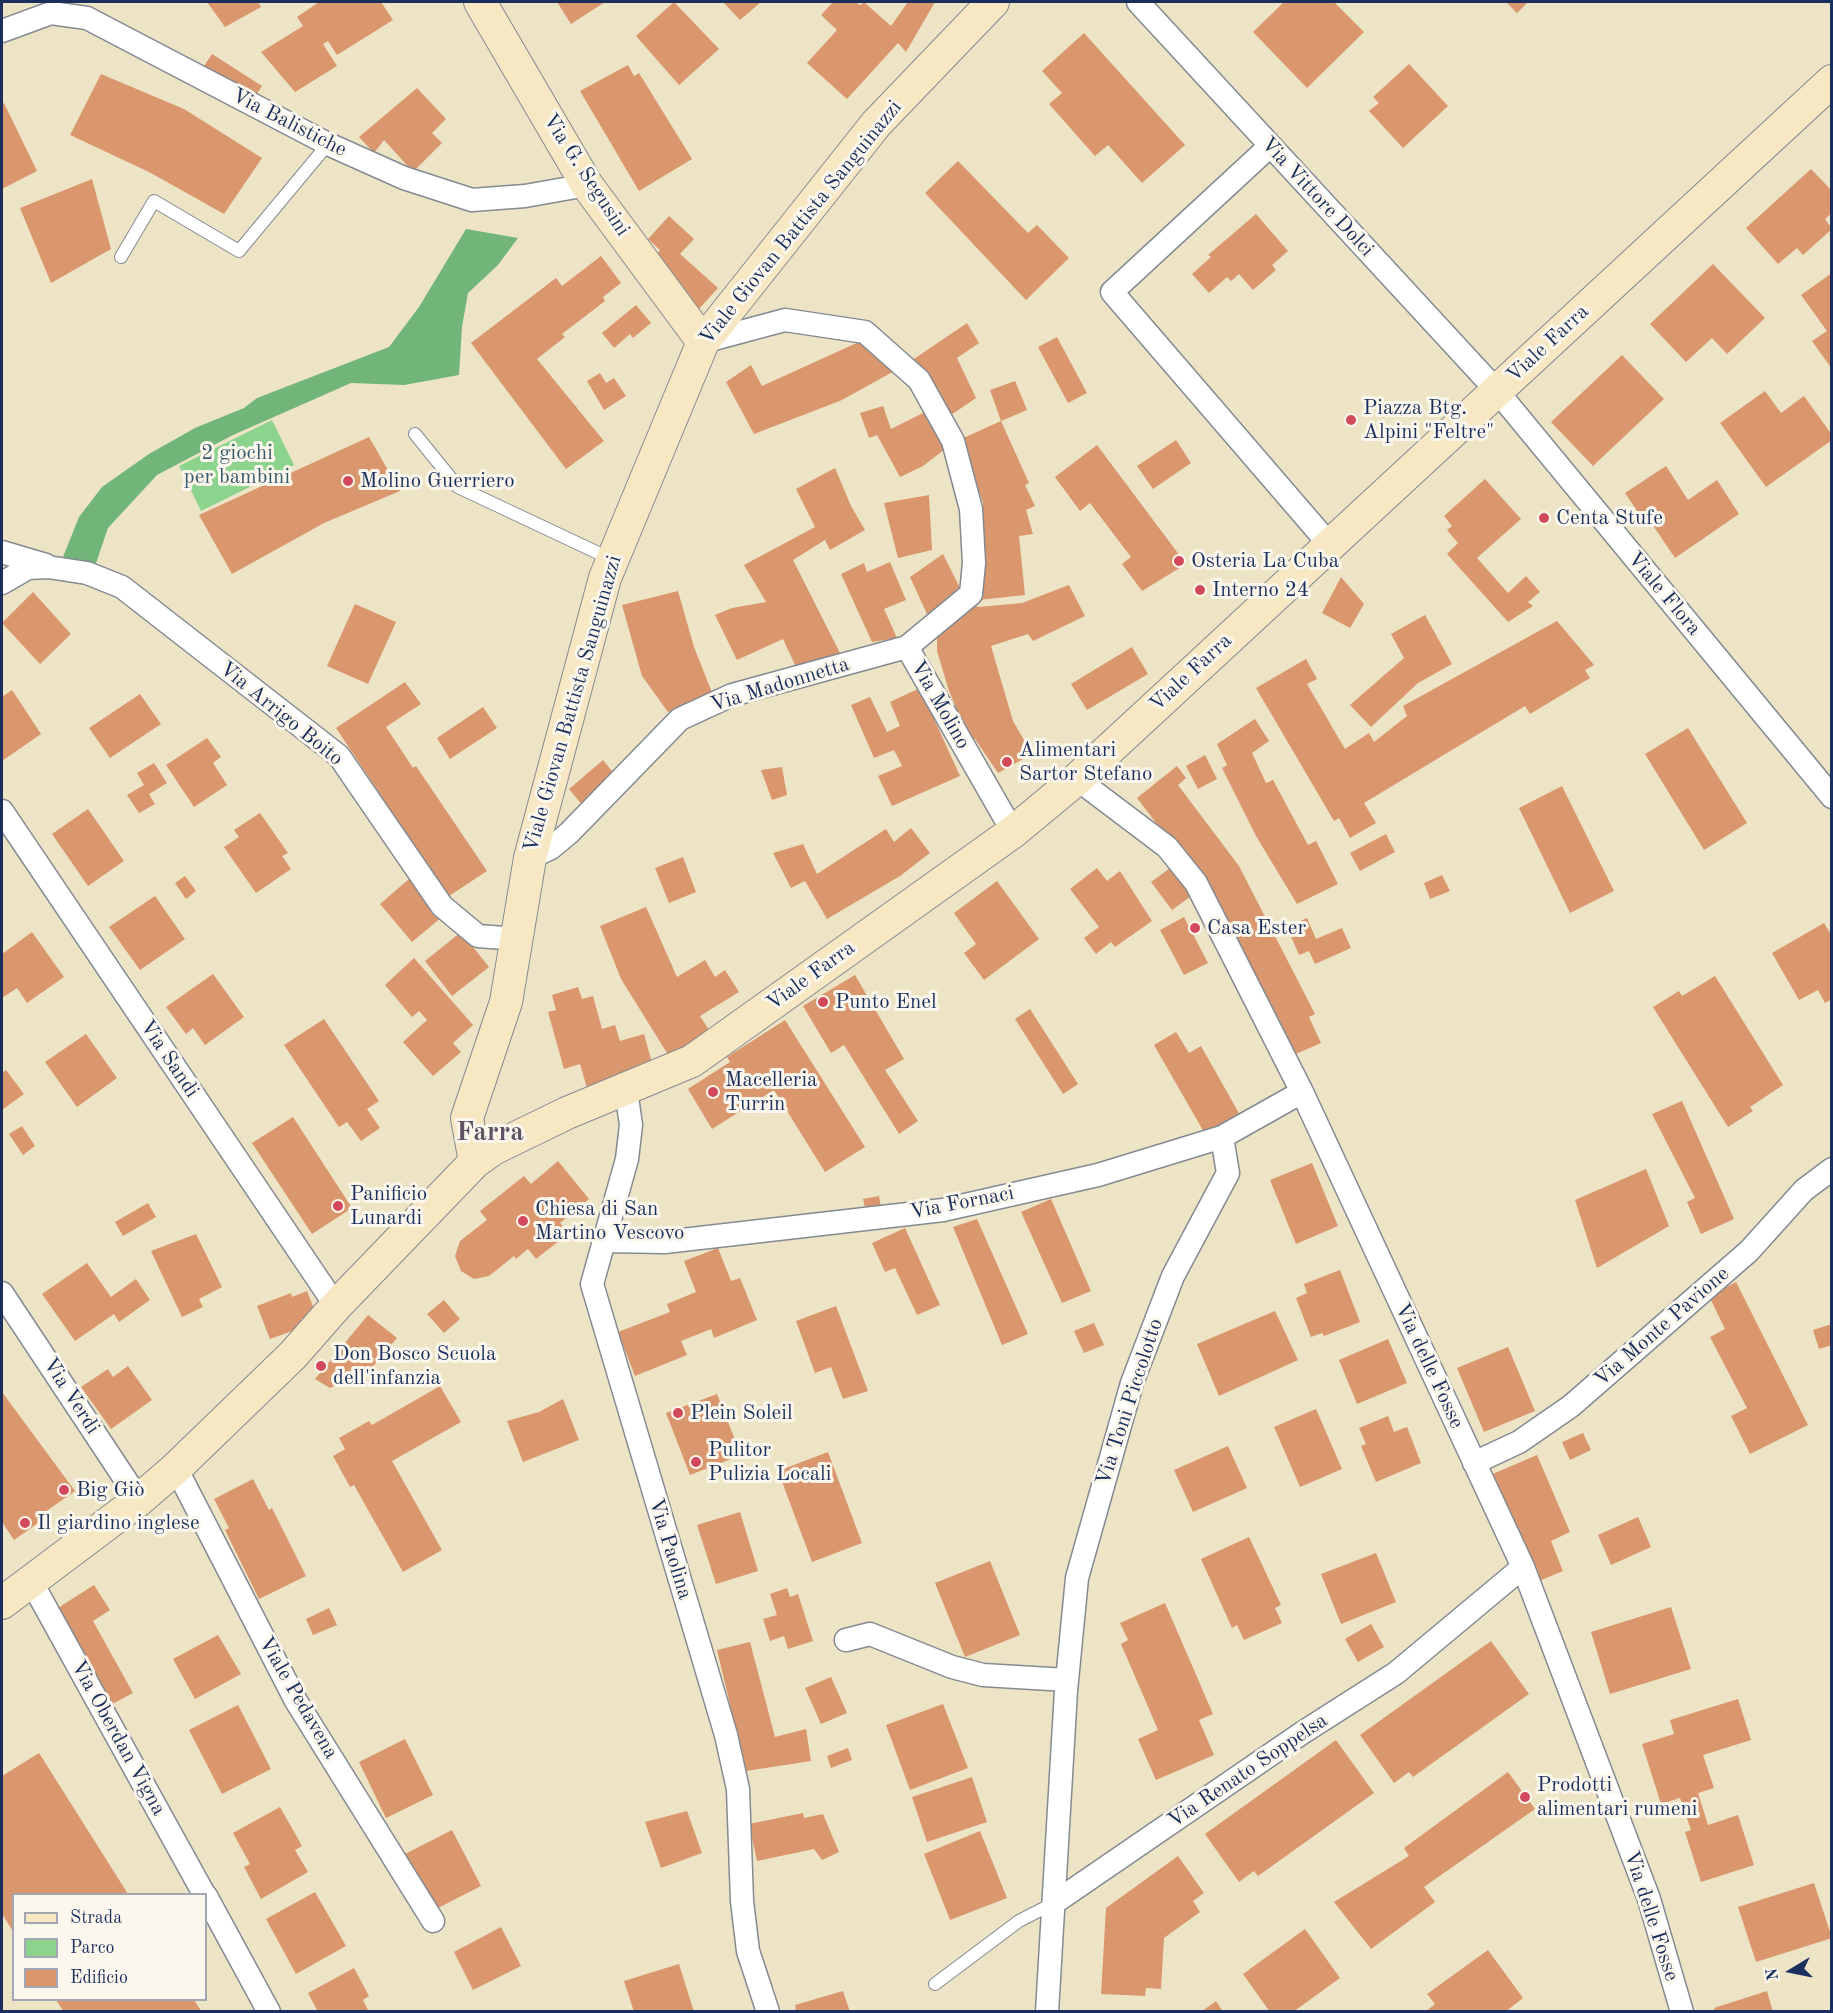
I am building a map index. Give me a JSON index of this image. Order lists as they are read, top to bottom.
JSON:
{
  "streets": {
    "main road": ["Via G. Segusini", "Viale Giovan Battista Sanguinazzi", "Viale Farra"],
    "street": [
      "Via Balistiche",
      "Via Vittore Dolci",
      "Viale Flora",
      "Via Madonnetta",
      "Via Molino",
      "Via Arrigo Boito",
      "Via Sandi",
      "Via Fornaci",
      "Via Monte Pavione",
      "Via delle Fosse",
      "Via Verdi",
      "Via Toni Piccolotto",
      "Via Paolina",
      "Viale Pedavena",
      "Via Oberdan Vigna",
      "Via Renato Soppelsa"
    ]
  },
  "crossings": [
    ["Via Balistiche", "Via G. Segusini"],
    ["Via G. Segusini", "Viale Giovan Battista Sanguinazzi"],
    ["Via G. Segusini", "Via Molino"],
    ["Via Vittore Dolci", "Viale Farra"],
    ["Via Vittore Dolci", "Viale Flora"],
    ["Viale Giovan Battista Sanguinazzi", "Viale Farra"],
    ["Viale Giovan Battista Sanguinazzi", "Via Madonnetta"],
    ["Viale Giovan Battista Sanguinazzi", "Via Molino"],
    ["Viale Giovan Battista Sanguinazzi", "Via Arrigo Boito"],
    ["Viale Farra", "Viale Flora"],
    ["Viale Farra", "Via Molino"],
    ["Viale Farra", "Via delle Fosse"],
    ["Viale Farra", "Via Paolina"],
    ["Via Madonnetta", "Via Molino"],
    ["Via Fornaci", "Via delle Fosse"],
    ["Via Fornaci", "Via Toni Piccolotto"],
    ["Via Fornaci", "Via Paolina"],
    ["Via Monte Pavione", "Via delle Fosse"],
    ["Via delle Fosse", "Via Renato Soppelsa"],
    ["Via Toni Piccolotto", "Via Renato Soppelsa"]
  ],
  "districts": ["Farra"],
  "parks": ["2 giochi per bambini"],
  "places": [
    "Piazza Btg. Alpini \"Feltre\"",
    "Molino Guerriero",
    "Centa Stufe",
    "Osteria La Cuba",
    "Interno 24",
    "Alimentari Sartor Stefano",
    "Casa Ester",
    "Punto Enel",
    "Macelleria Turrin",
    "Panificio Lunardi",
    "Chiesa di San Martino Vescovo",
    "Don Bosco Scuola dell'infanzia",
    "Plein Soleil",
    "Pulitor Pulizia Locali",
    "Big Giò",
    "Il giardino inglese",
    "Prodotti alimentari rumeni"
  ],
  "legend": ["Strada", "Parco", "Edificio"],
  "north": "left"
}
